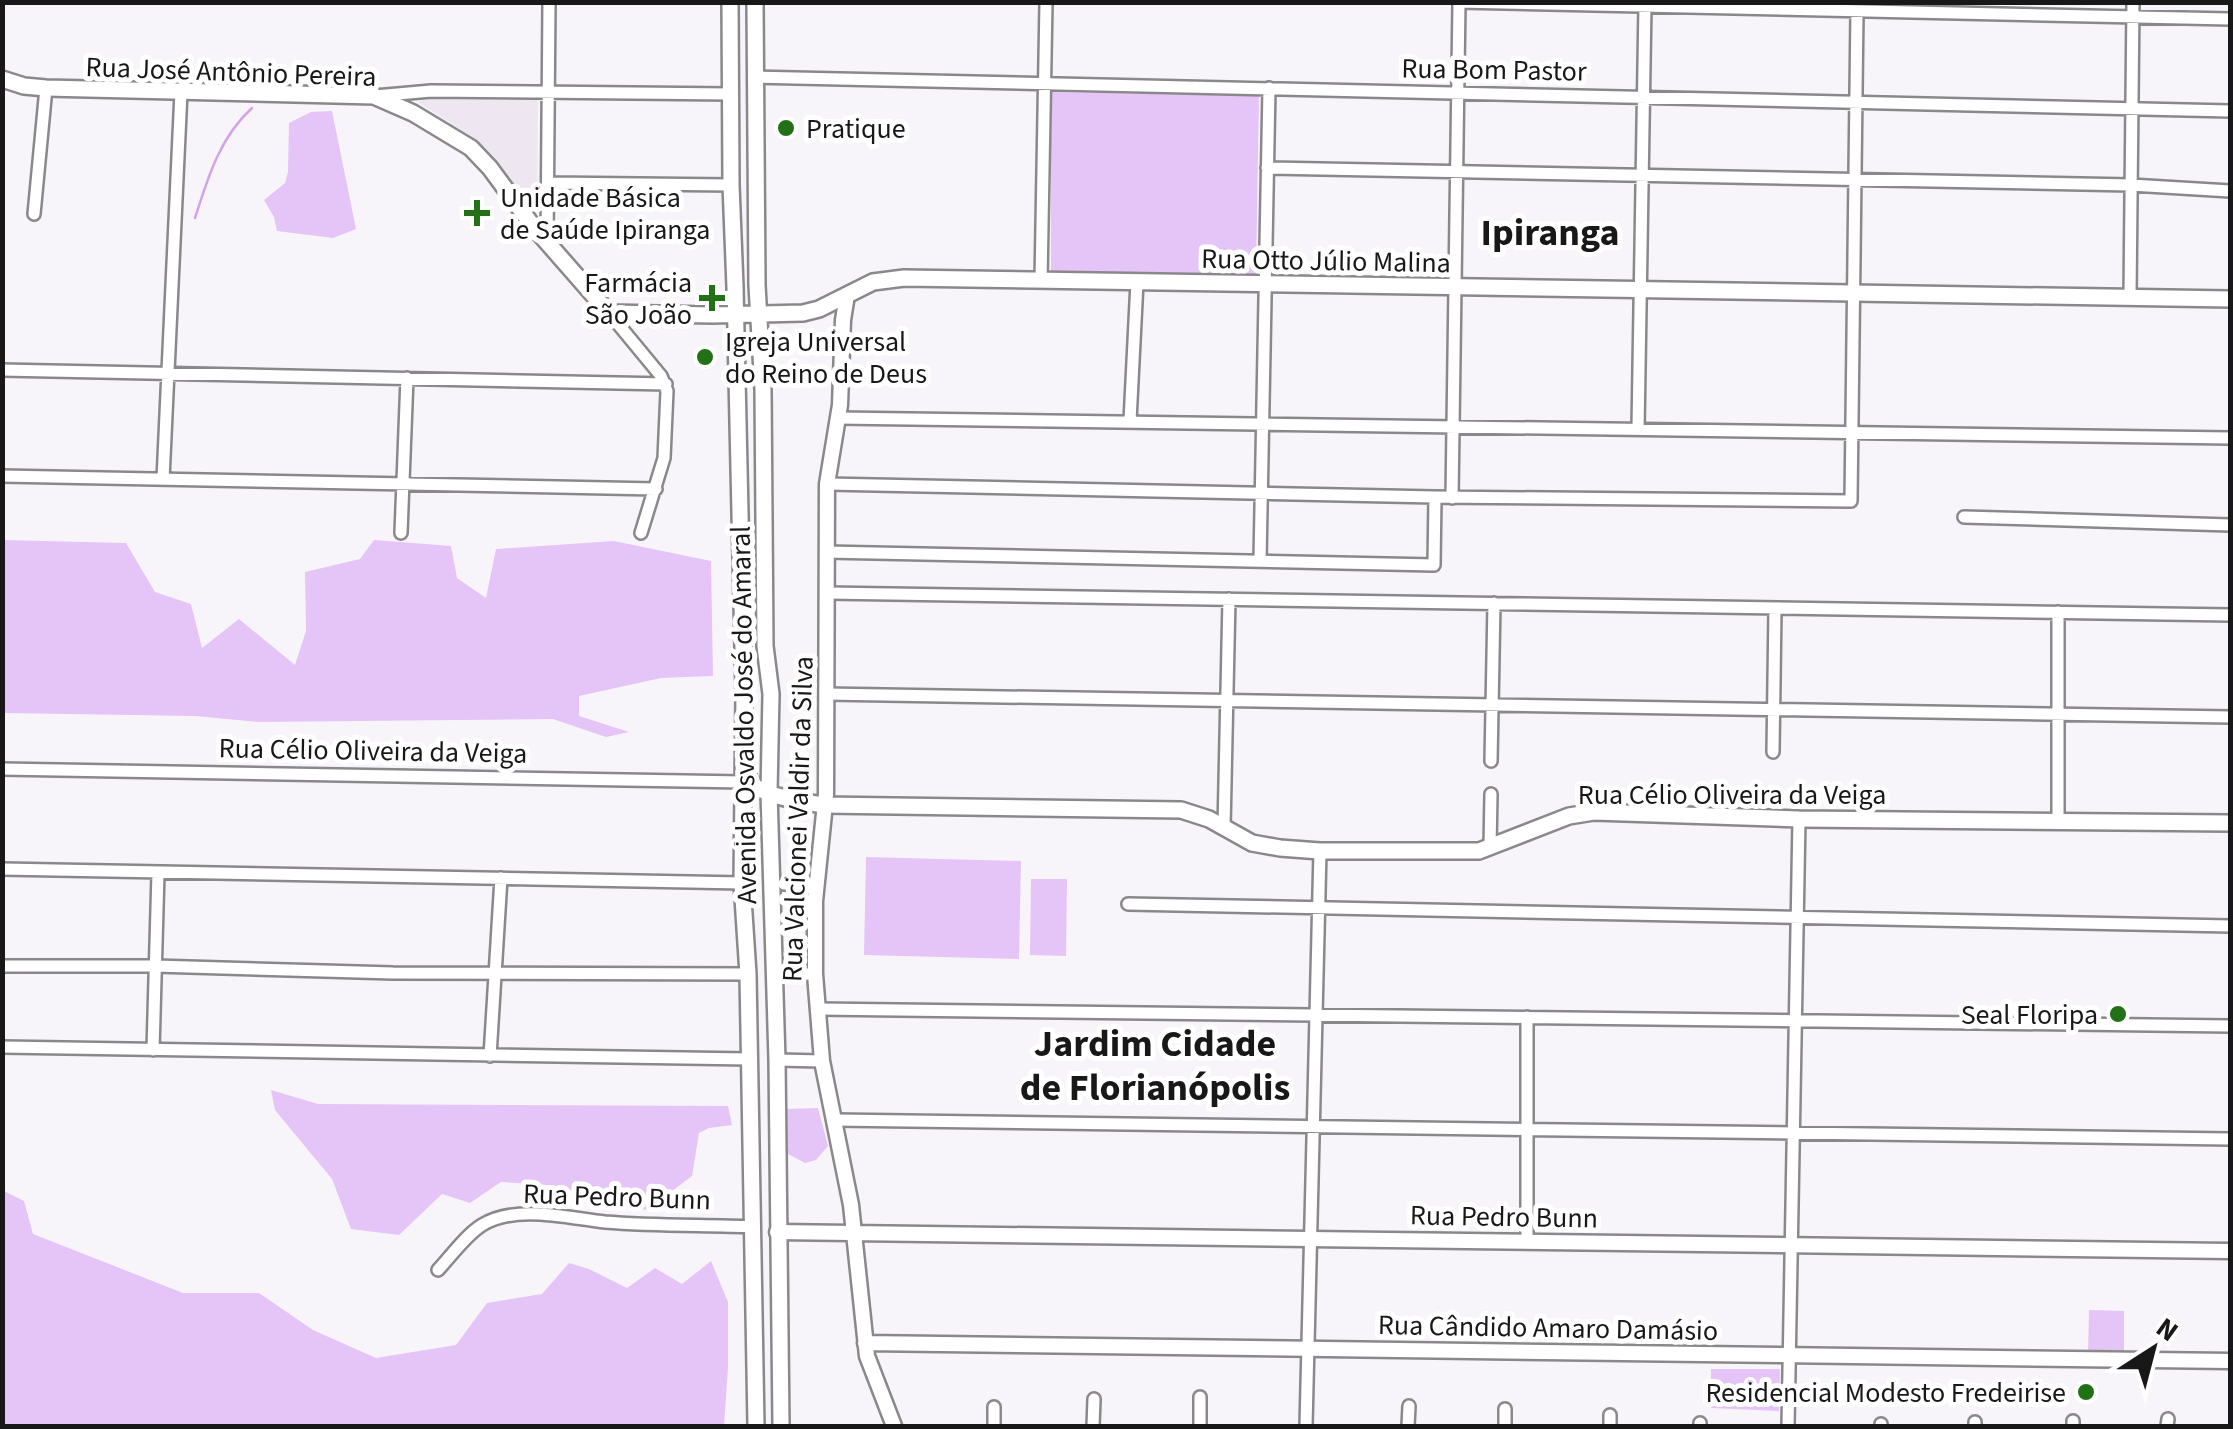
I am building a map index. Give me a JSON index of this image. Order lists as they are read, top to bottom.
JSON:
{
  "streets": {
    "main road": [
      "Rua José Antônio Pereira",
      "Rua Otto Júlio Malina",
      "Avenida Osvaldo José do Amaral",
      "Rua Célio Oliveira da Veiga"
    ],
    "street": [
      "Rua Bom Pastor",
      "Rua Valcionei Valdir da Silva",
      "Rua Pedro Bunn",
      "Rua Cândido Amaro Damásio"
    ]
  },
  "crossings": [
    ["Rua Bom Pastor", "Avenida Osvaldo José do Amaral"],
    ["Rua José Antônio Pereira", "Rua Otto Júlio Malina"],
    ["Rua Otto Júlio Malina", "Avenida Osvaldo José do Amaral"],
    ["Rua Otto Júlio Malina", "Rua Valcionei Valdir da Silva"],
    ["Avenida Osvaldo José do Amaral", "Rua Célio Oliveira da Veiga"],
    ["Avenida Osvaldo José do Amaral", "Rua Pedro Bunn"],
    ["Rua Célio Oliveira da Veiga", "Rua Valcionei Valdir da Silva"],
    ["Rua Valcionei Valdir da Silva", "Rua Pedro Bunn"],
    ["Rua Valcionei Valdir da Silva", "Rua Cândido Amaro Damásio"]
  ],
  "districts": ["Ipiranga", "Jardim Cidade de Florianópolis"],
  "places": {
    "other": [
      "Pratique",
      "Igreja Universal do Reino de Deus",
      "Seal Floripa",
      "Residencial Modesto Fredeirise"
    ],
    "health": ["Unidade Básica de Saúde Ipiranga", "Farmácia São João"]
  },
  "north": "top right"
}
